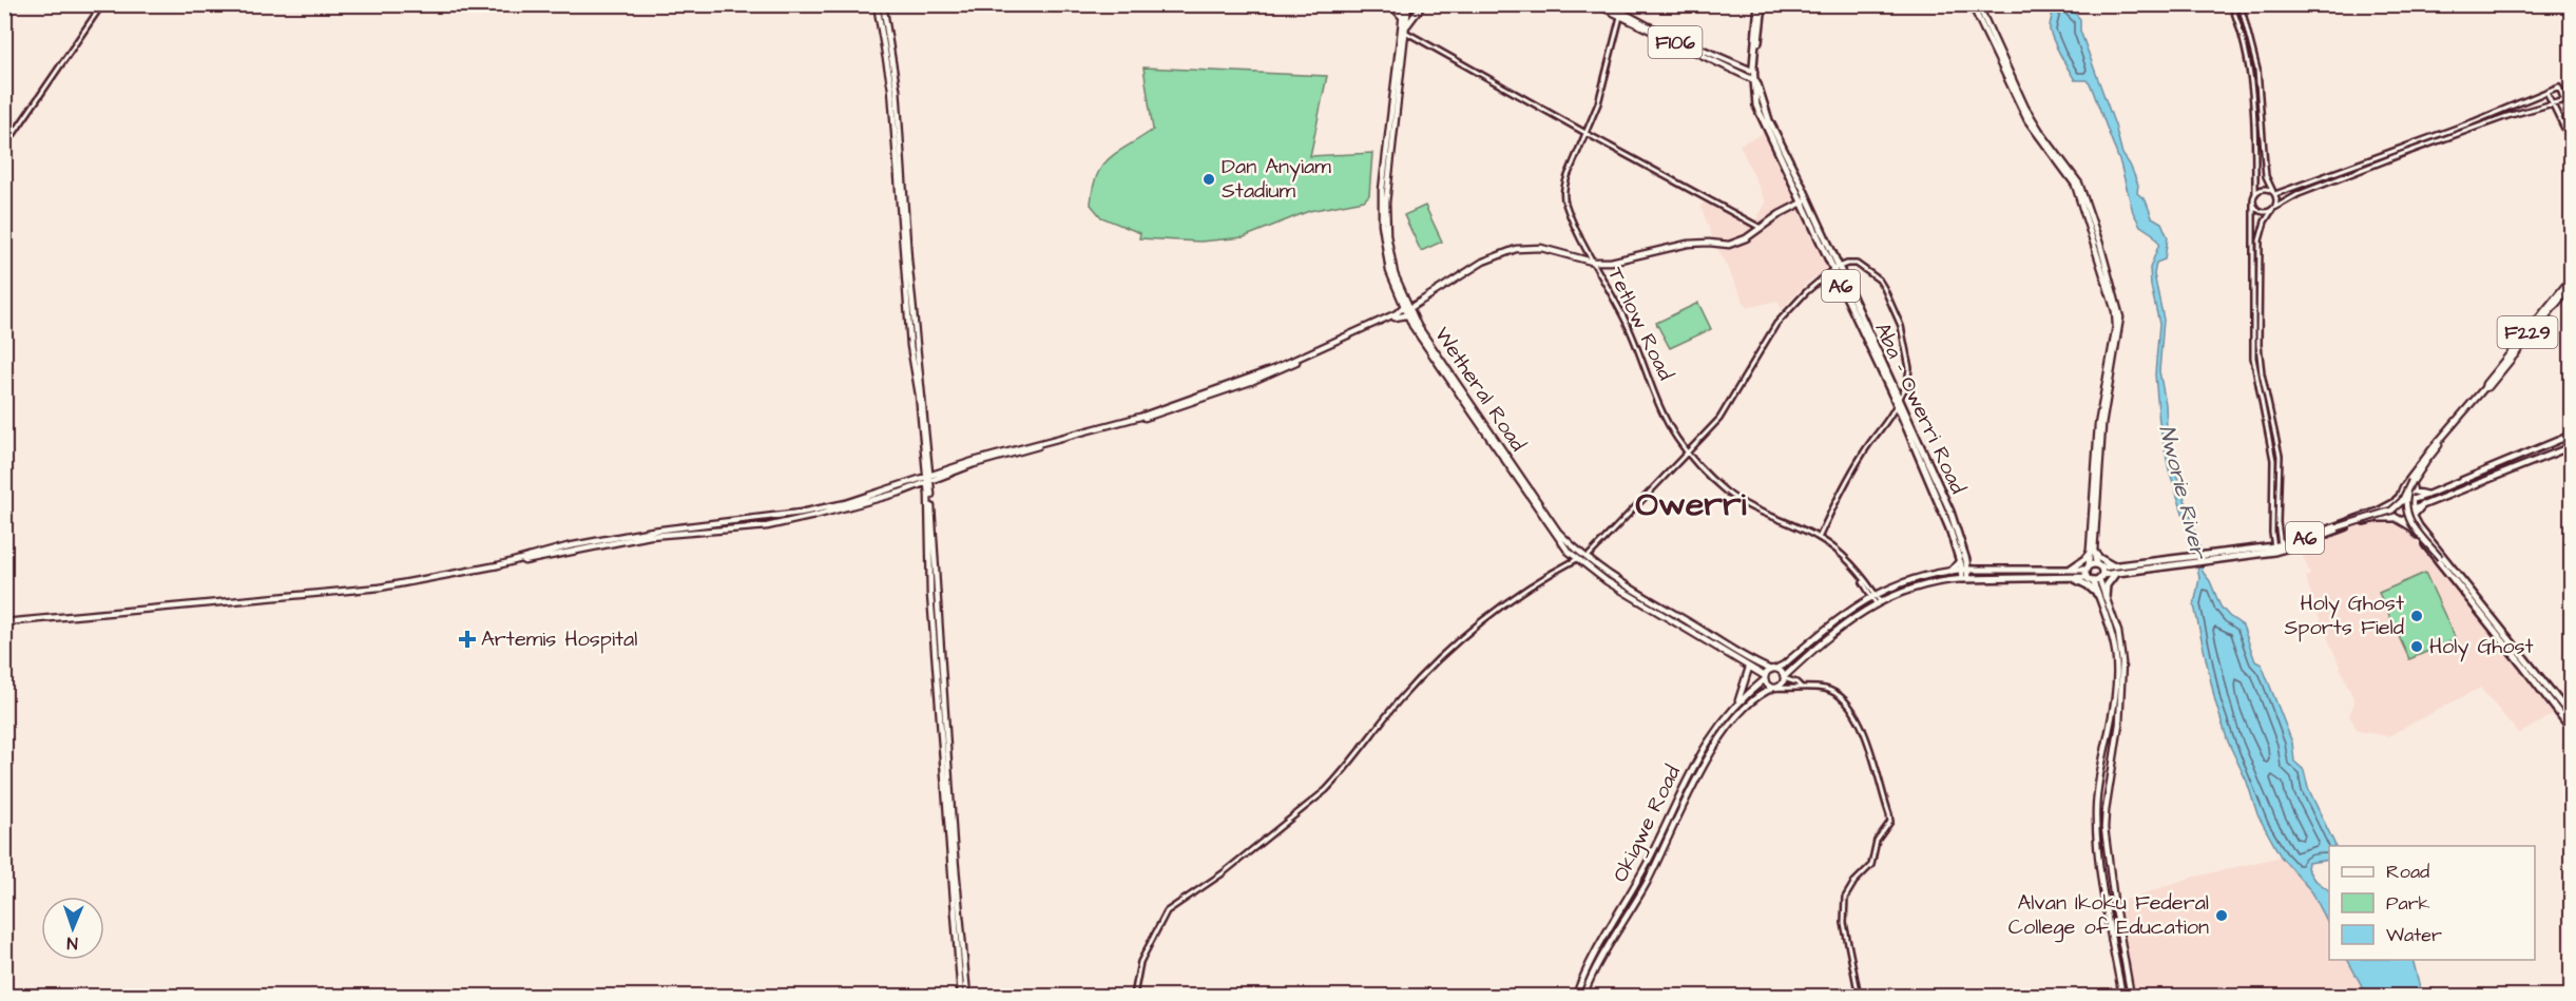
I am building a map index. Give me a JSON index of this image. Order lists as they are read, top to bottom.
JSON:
{
  "streets": {
    "highway": ["A6", "Aba - Owerri Road"],
    "main road": [
      "F106",
      "F229",
      "Wetheral Road",
      "Okigwe Road"
    ],
    "street": ["Tetlow Road"]
  },
  "crossings": [
    ["F106", "Tetlow Road"],
    ["F106", "Aba - Owerri Road"],
    ["A6", "Aba - Owerri Road"],
    ["Wetheral Road", "Okigwe Road"]
  ],
  "districts": ["Owerri"],
  "water": ["Nworie River"],
  "places": {
    "other": [
      "Dan Anyiam Stadium",
      "Holy Ghost Sports Field",
      "Holy Ghost",
      "Alvan Ikoku Federal College of Education"
    ],
    "health": ["Artemis Hospital"]
  },
  "legend": ["Road", "Park", "Water"],
  "north": "bottom"
}
